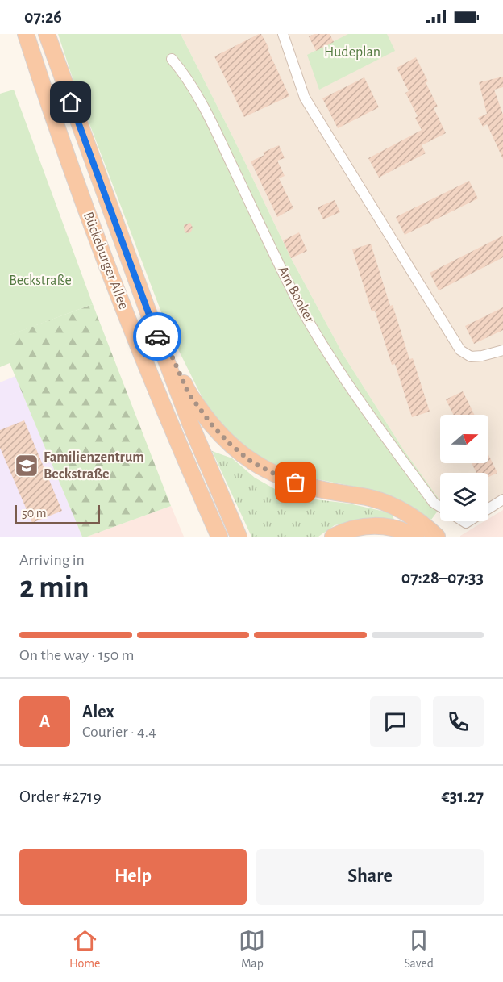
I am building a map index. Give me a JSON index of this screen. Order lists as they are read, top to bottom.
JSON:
{
  "streets": {
    "highway": ["Bückeburger Allee"],
    "street": ["Am Booker"]
  },
  "parks": ["Hudeplan", "Beckstraße"],
  "places": {
    "school or university": ["Familienzentrum Beckstraße"]
  },
  "scale_bar": "50 m",
  "north": "right",
  "page": {
    "status": "07:26",
    "scale": "50 m",
    "heading": ["2 min", "Arriving in", "07:28–07:33"],
    "panel": [
      "Alex",
      "Courier · 4.4",
      "Order #2719",
      "€31.27"
    ],
    "bar": "On the way · 150 m",
    "round": "A",
    "buttons": ["Help", "Share"],
    "tabs": ["Home", "Map", "Saved"]
  }
}
